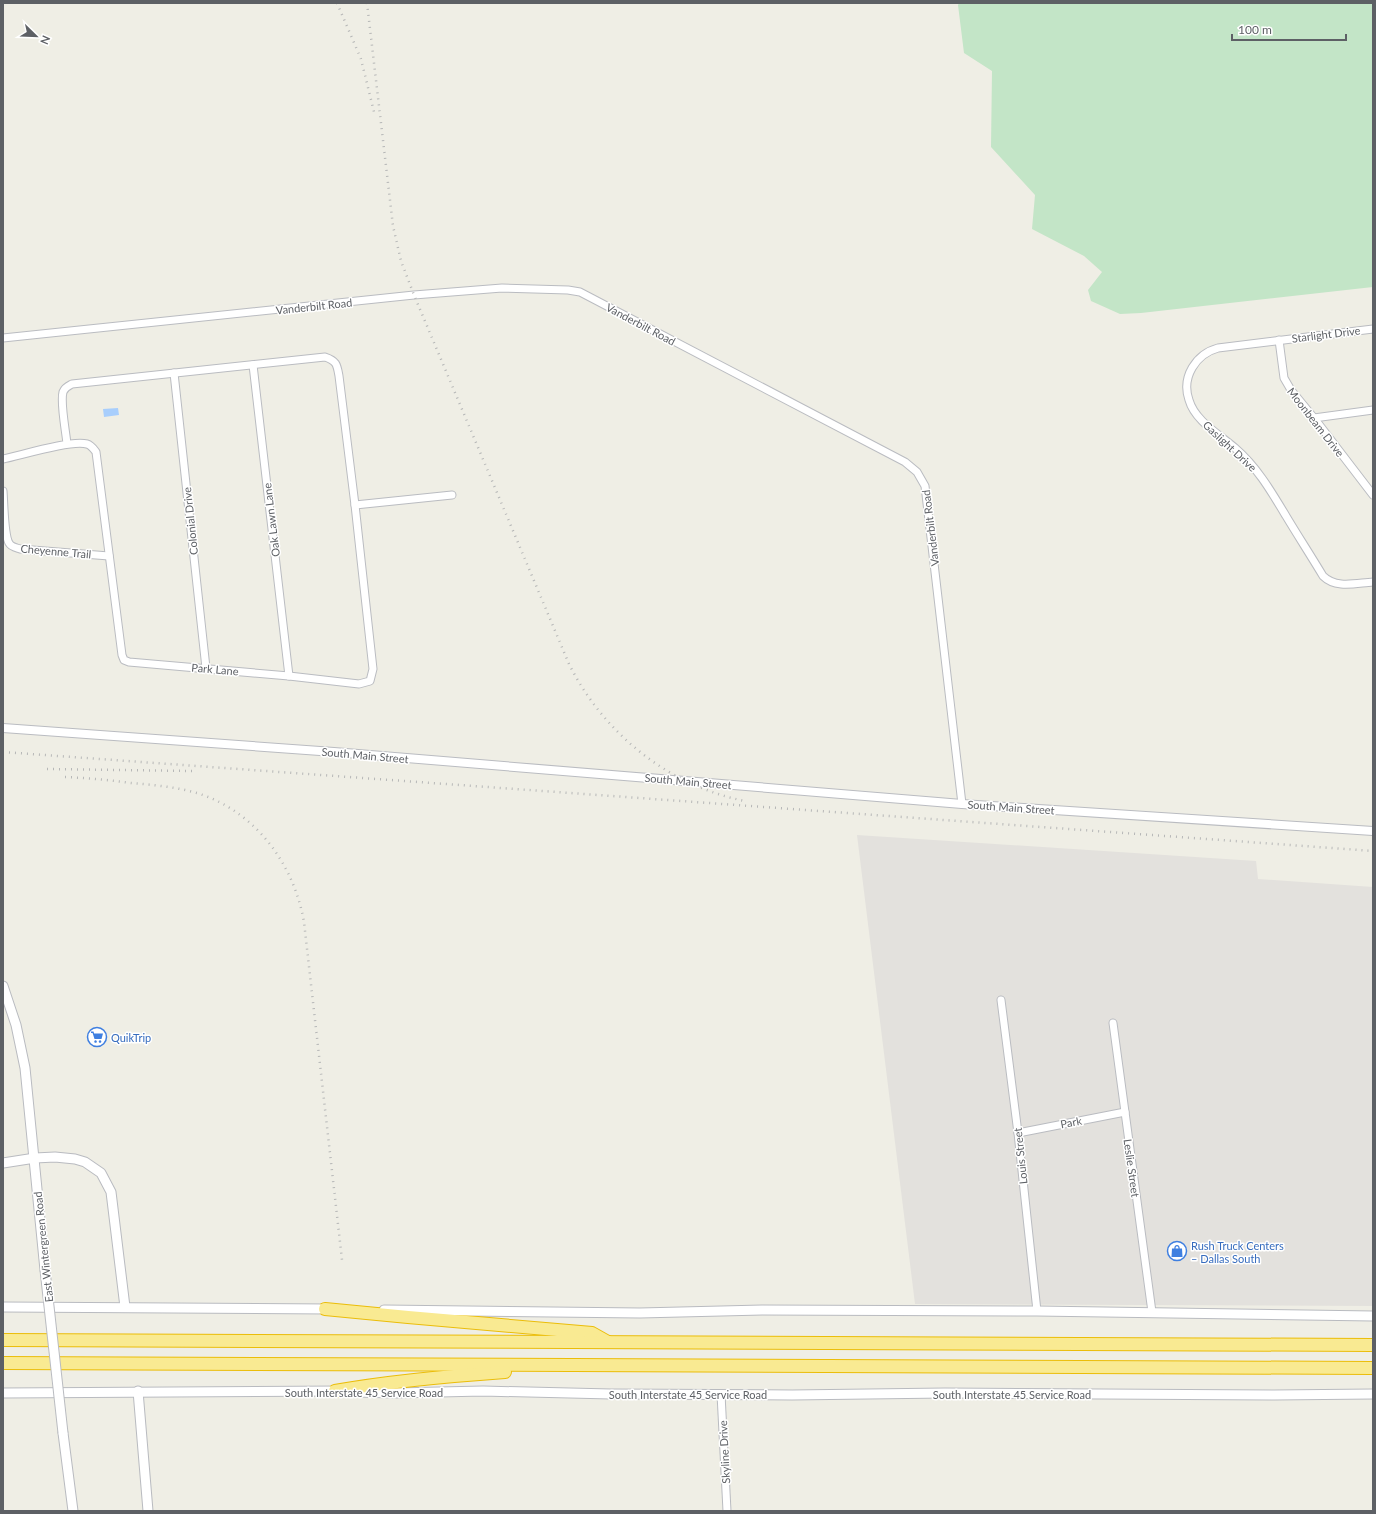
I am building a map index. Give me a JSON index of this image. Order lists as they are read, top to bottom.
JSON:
{
  "streets": {
    "main road": ["East Wintergreen Road", "South Interstate 45 Service Road"],
    "street": [
      "Vanderbilt Road",
      "Starlight Drive",
      "Moonbeam Drive",
      "Gaslight Drive",
      "Oak Lawn Lane",
      "Colonial Drive",
      "Cheyenne Trail",
      "Park Lane",
      "South Main Street",
      "Park",
      "Louis Street",
      "Leslie Street",
      "Skyline Drive"
    ]
  },
  "crossings": [
    ["Vanderbilt Road", "South Main Street"],
    ["Starlight Drive", "Moonbeam Drive"],
    ["Starlight Drive", "Gaslight Drive"],
    ["Moonbeam Drive", "Gaslight Drive"],
    ["Oak Lawn Lane", "Park Lane"],
    ["Colonial Drive", "Park Lane"],
    ["Cheyenne Trail", "Park Lane"],
    ["Park", "Louis Street"],
    ["Park", "Leslie Street"],
    ["South Interstate 45 Service Road", "Skyline Drive"]
  ],
  "places": {
    "supermarket": ["QuikTrip"],
    "shop": ["Rush Truck Centers – Dallas South"]
  },
  "scale_bar": "100 m",
  "north": "bottom right"
}
